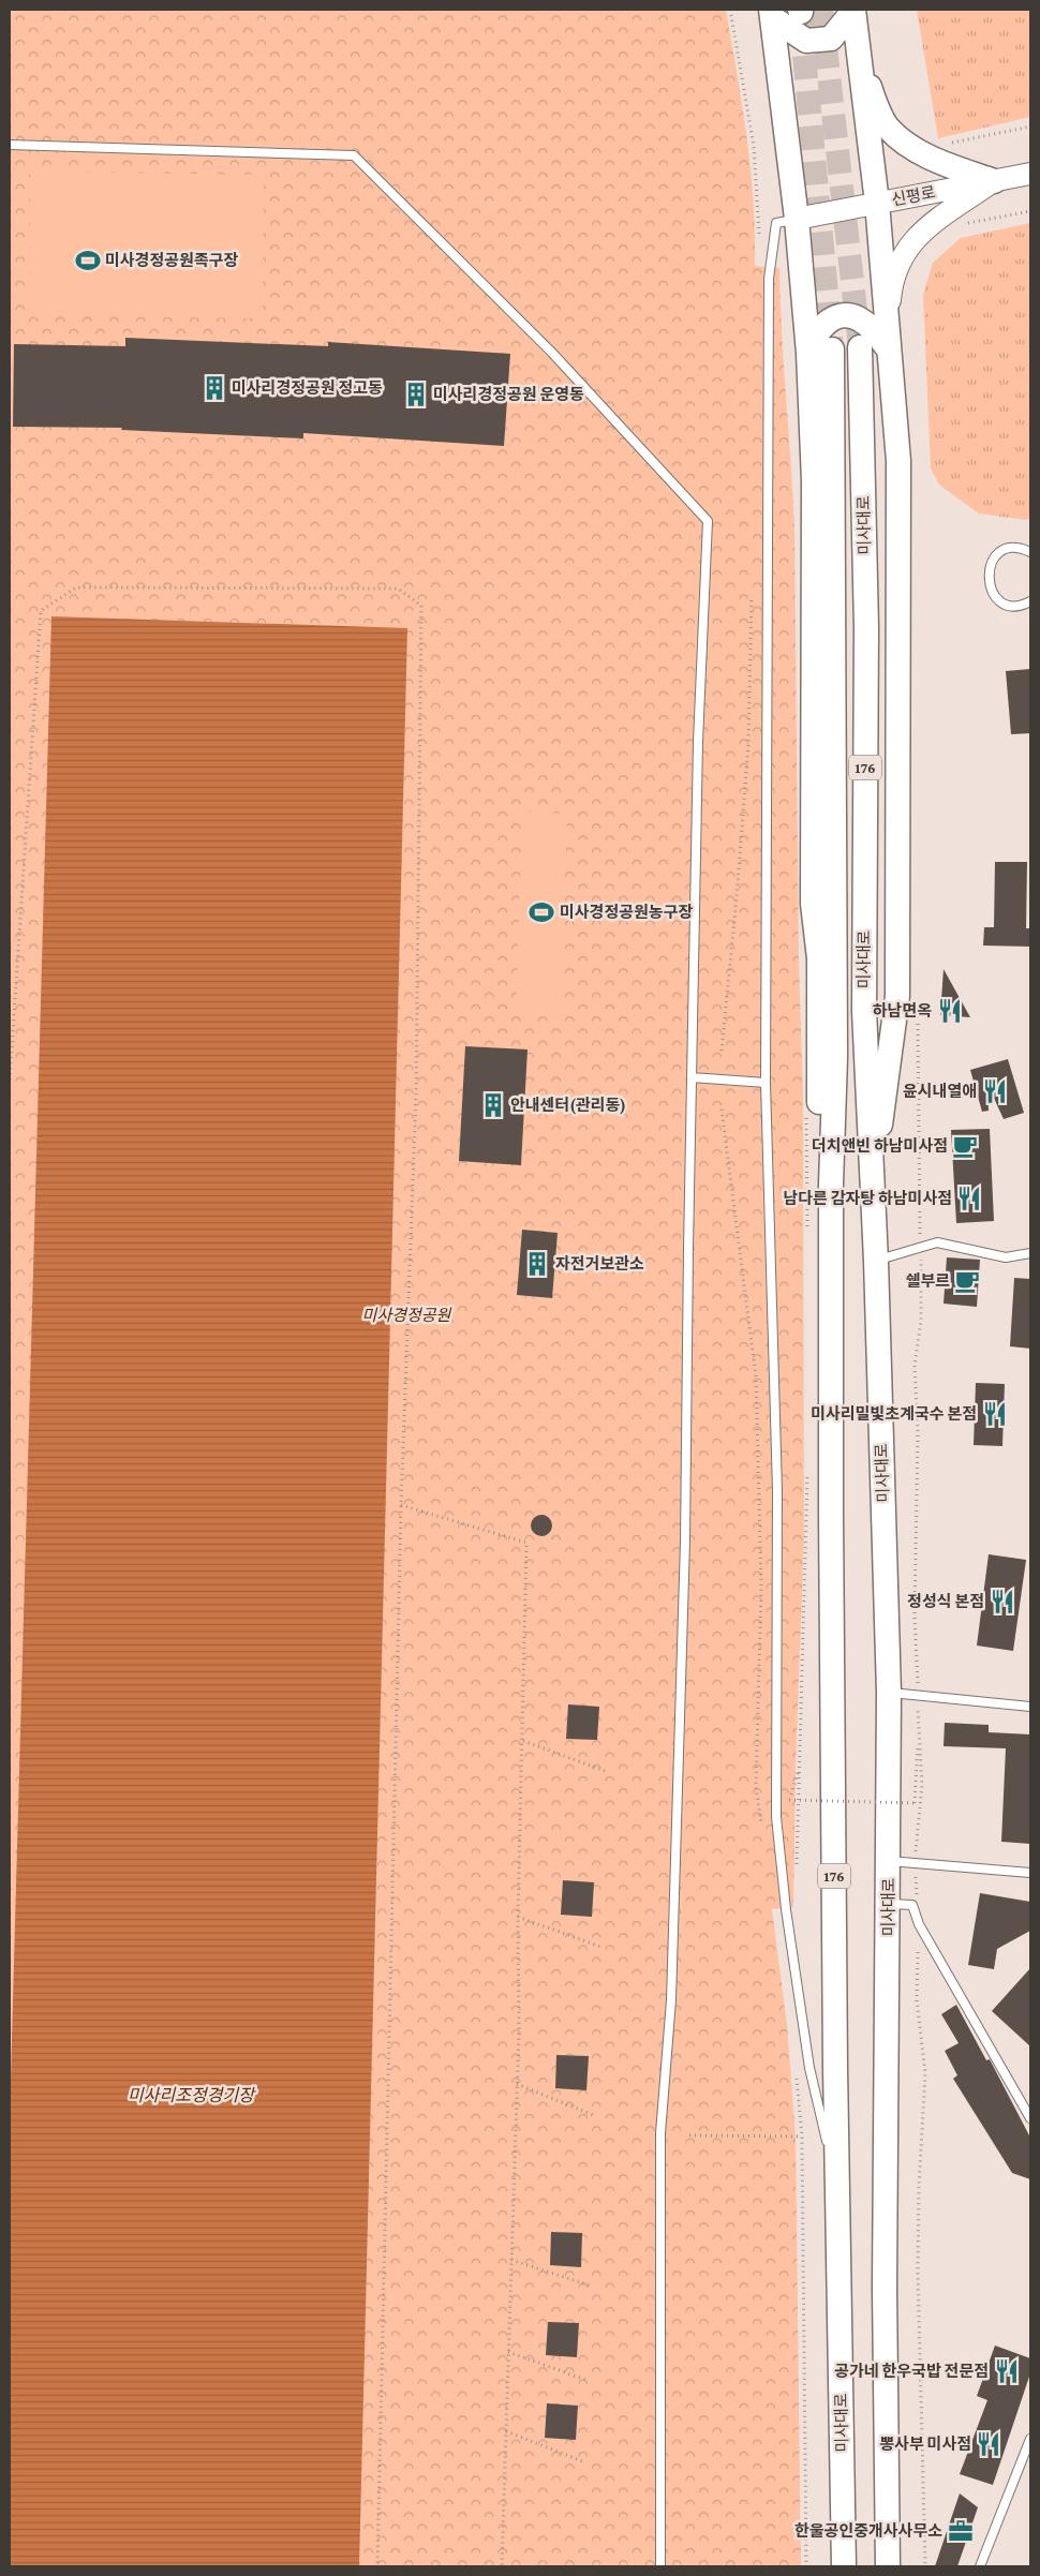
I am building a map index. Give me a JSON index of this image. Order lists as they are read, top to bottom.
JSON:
{
  "streets": {
    "main road": ["신평로", "미사대로", "176"]
  },
  "water": ["미사리조정경기장"],
  "parks": ["미사경정공원"],
  "places": {
    "sports": ["미사경정공원족구장", "미사경정공원농구장"],
    "building": [
      "미사리경정공원 정고동",
      "미사리경정공원 운영동",
      "안내센터(관리동)",
      "자전거보관소"
    ],
    "restaurant": [
      "하남면옥",
      "윤시내열애",
      "남다른 감자탕 하남미사점",
      "미사리밀빛초계국수 본점",
      "정성식 본점",
      "공가네 한우국밥 전문점",
      "뽕사부 미사점"
    ],
    "cafe": ["더치앤빈 하남미사점", "쉘부르"],
    "office": ["한울공인중개사사무소"]
  }
}
